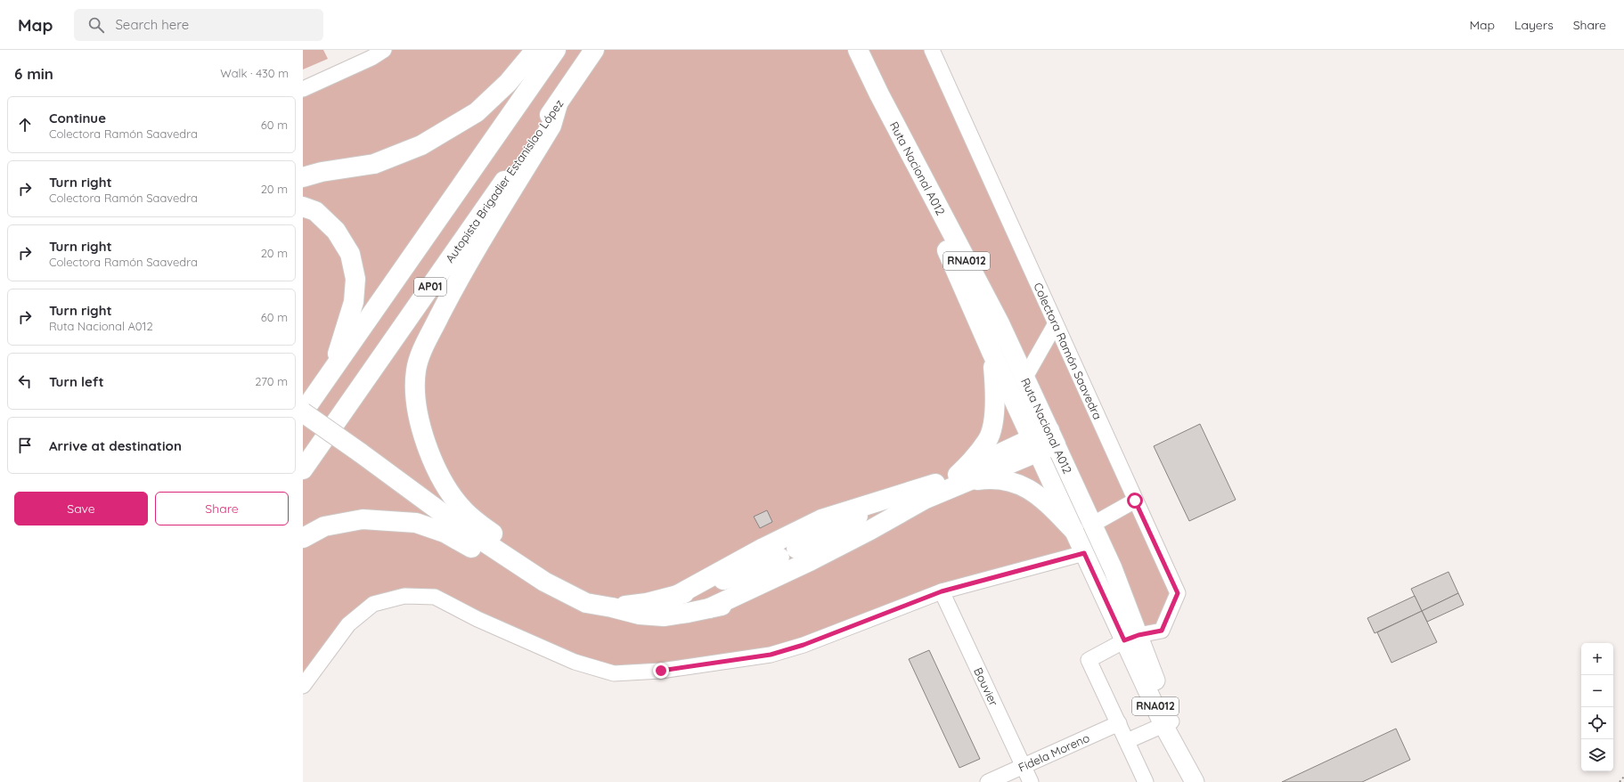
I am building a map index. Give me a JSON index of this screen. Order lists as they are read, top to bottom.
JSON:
{
  "streets": {
    "highway": [
      "Ruta Nacional A012",
      "Autopista Brigadier Estanislao López",
      "RNA012",
      "AP01"
    ],
    "street": ["Colectora Ramón Saavedra", "Bouvier", "Fidela Moreno"]
  },
  "crossings": [
    ["Ruta Nacional A012", "RNA012"],
    ["Ruta Nacional A012", "Colectora Ramón Saavedra"],
    ["Bouvier", "Fidela Moreno"]
  ],
  "page": {
    "header": "Map",
    "search": "Search here",
    "nav": ["Map", "Layers", "Share"],
    "heading": ["6 min", "Walk · 430 m"],
    "list": [
      ["Continue", "Colectora Ramón Saavedra", "60 m"],
      ["Turn right", "Colectora Ramón Saavedra", "20 m"],
      ["Turn right", "Colectora Ramón Saavedra", "20 m"],
      ["Turn right", "Ruta Nacional A012", "60 m"],
      ["Turn left", "270 m"],
      "Arrive at destination"
    ],
    "buttons": ["Save", "Share"],
    "map_buttons": ["+", "−"]
  }
}
